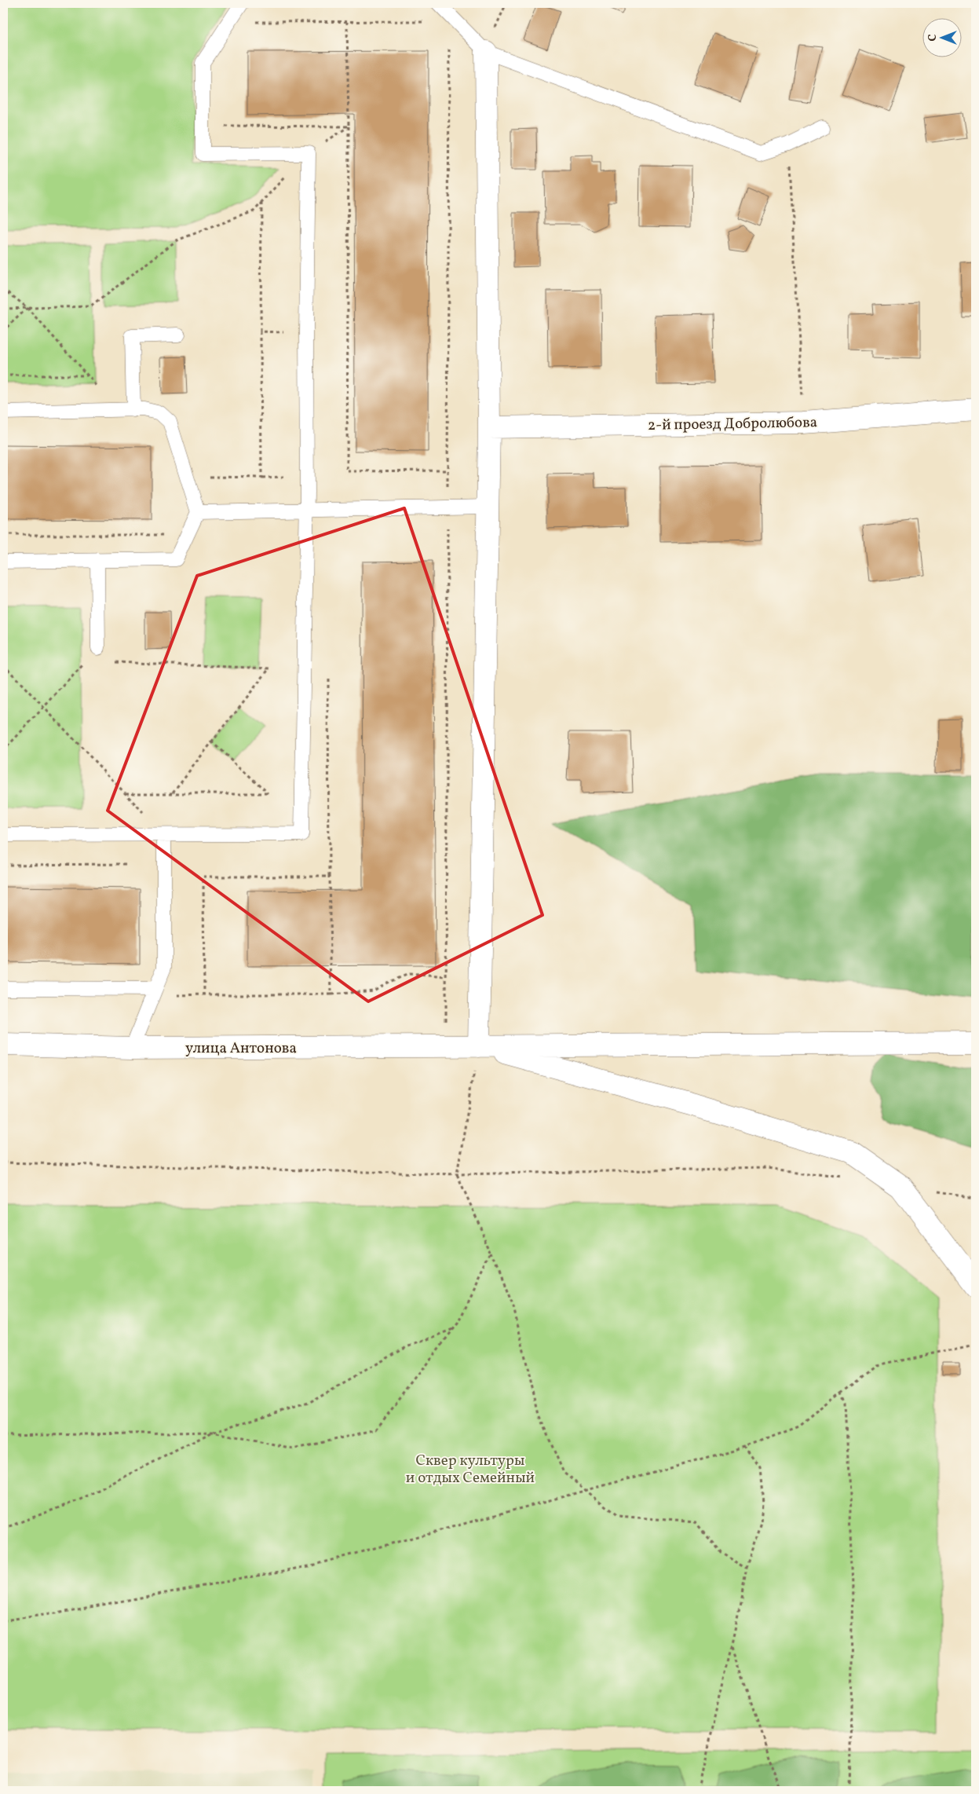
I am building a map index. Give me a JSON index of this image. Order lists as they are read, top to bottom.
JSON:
{
  "streets": {
    "street": ["2-й проезд Добролюбова", "улица Антонова"]
  },
  "parks": ["Сквер культуры и отдых Семейный"],
  "north": "left"
}
